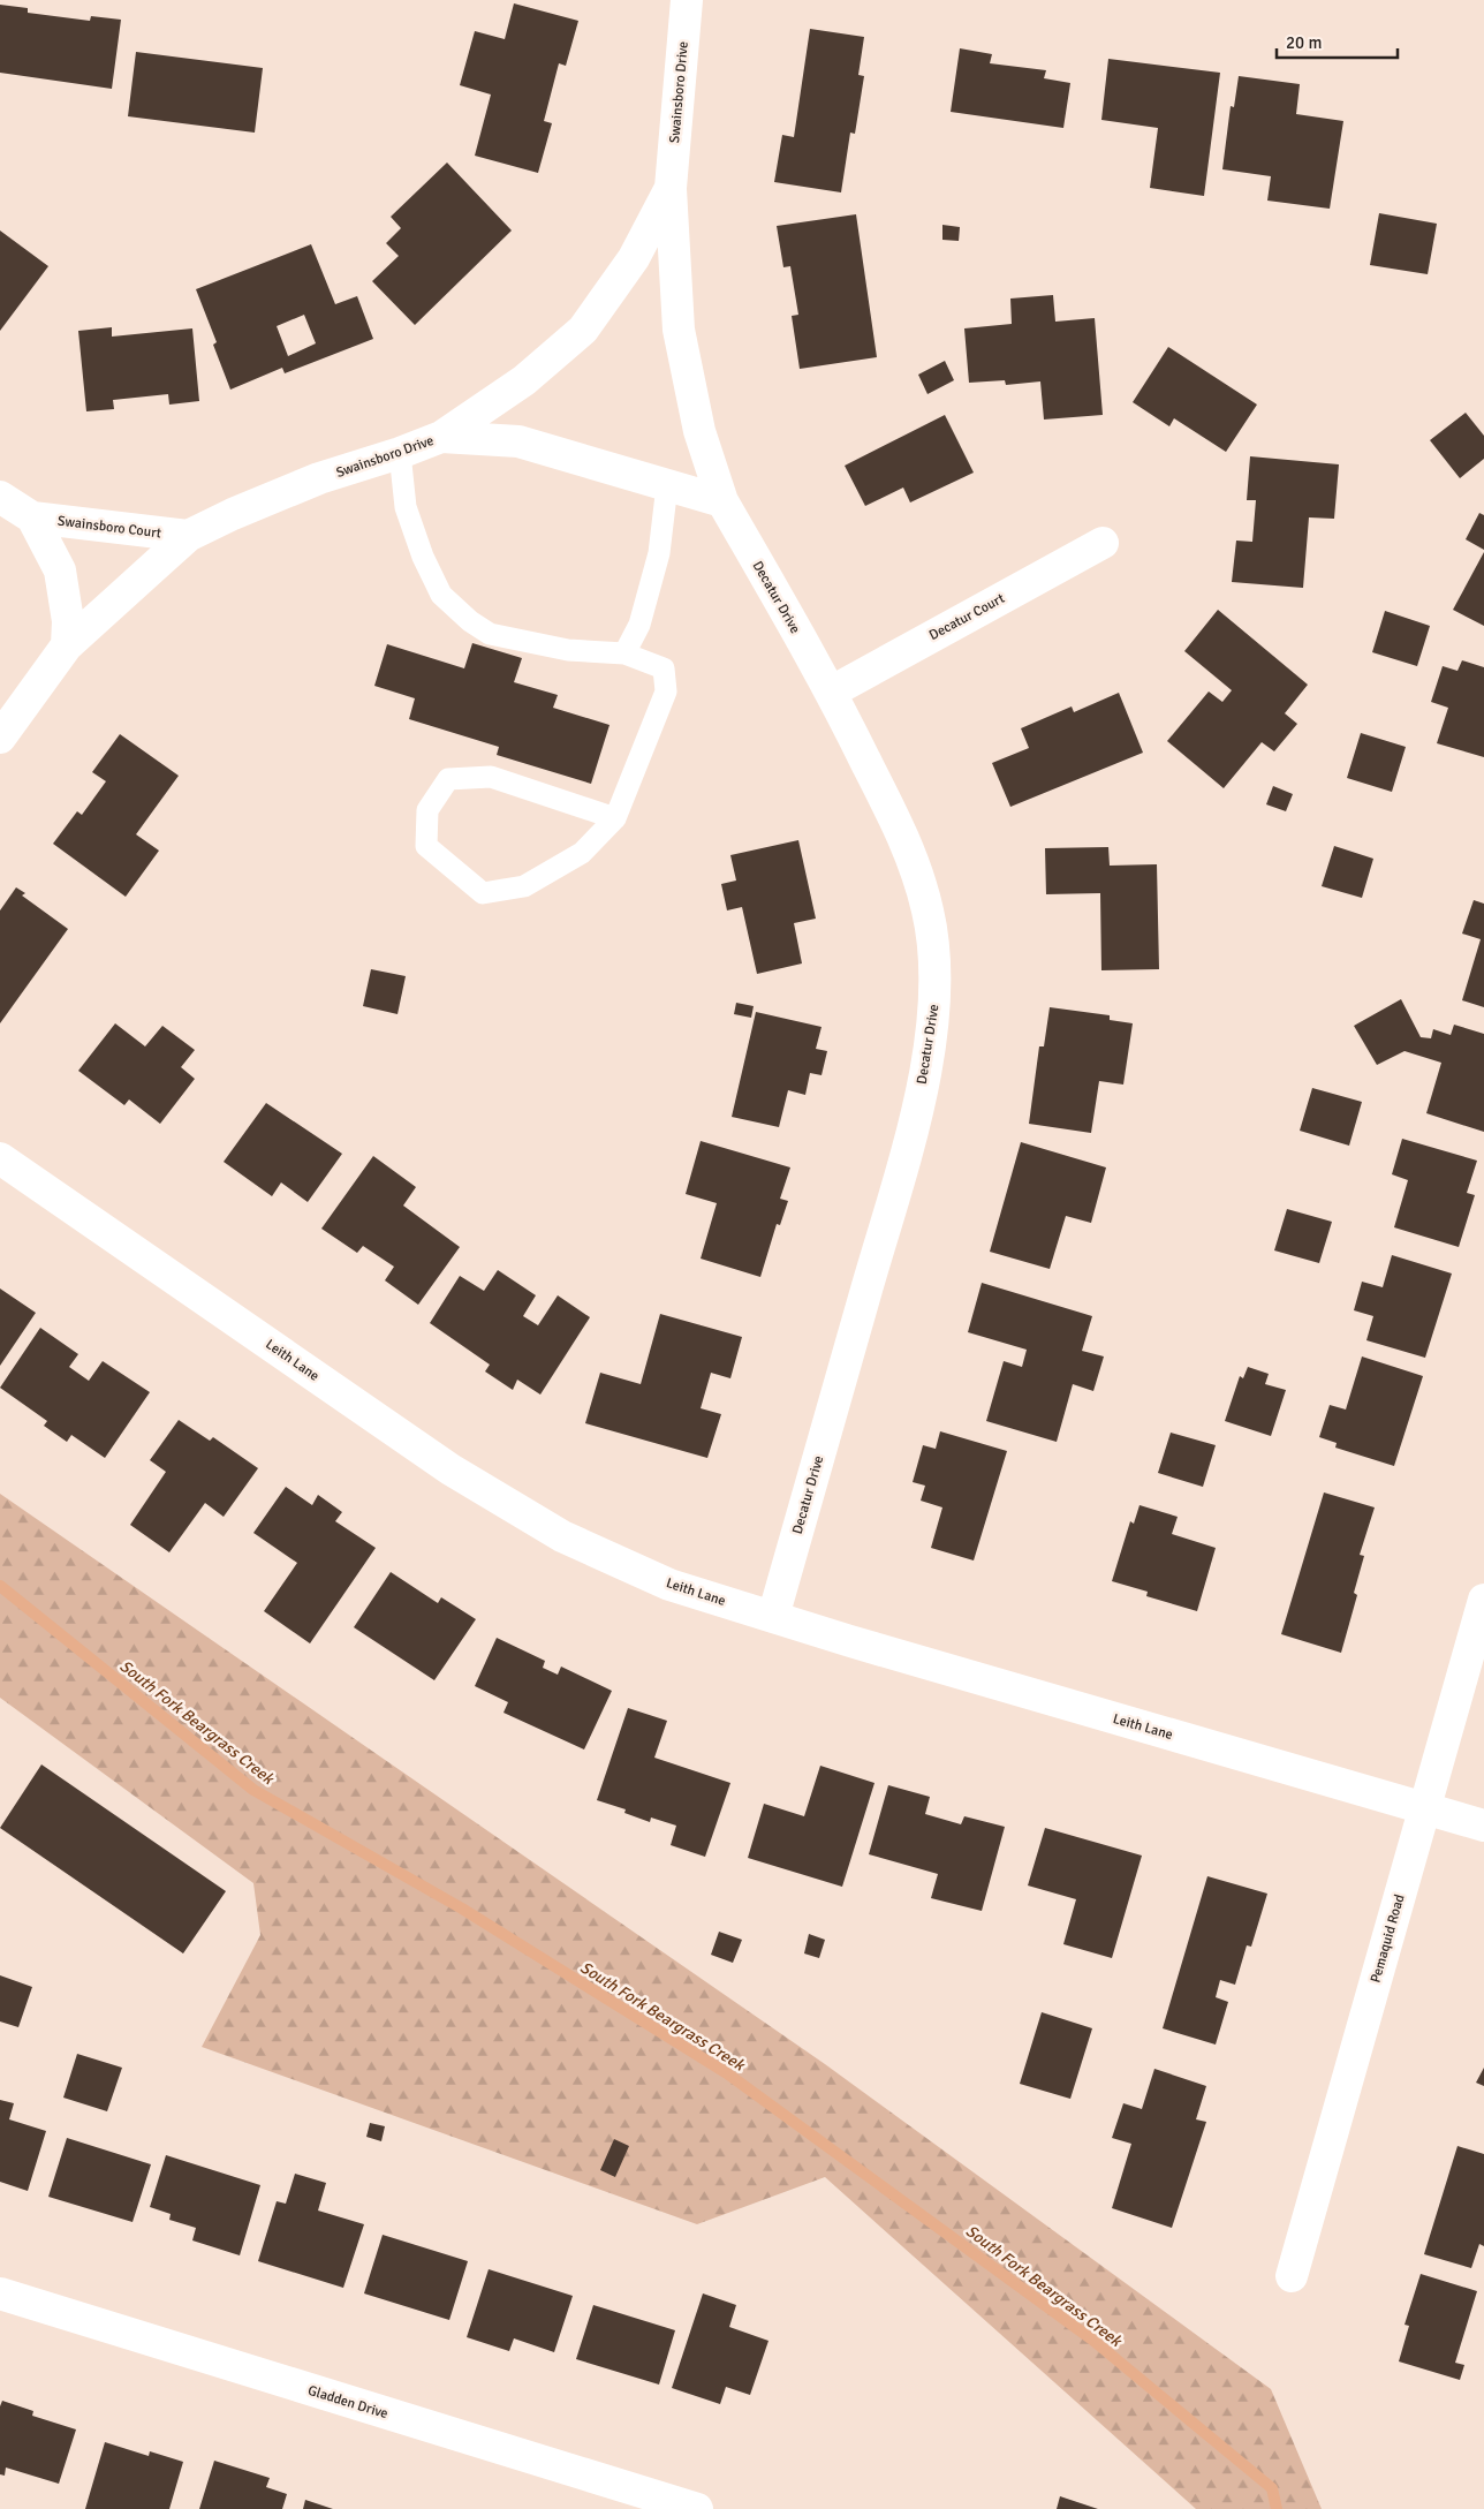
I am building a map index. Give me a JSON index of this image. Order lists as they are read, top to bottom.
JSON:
{
  "streets": {
    "street": [
      "Swainsboro Drive",
      "Swainsboro Court",
      "Decatur Drive",
      "Decatur Court",
      "Leith Lane",
      "Pemaquid Road",
      "Gladden Drive"
    ]
  },
  "crossings": [
    ["Swainsboro Drive", "Swainsboro Court"],
    ["Swainsboro Drive", "Decatur Drive"],
    ["Decatur Drive", "Decatur Court"],
    ["Decatur Drive", "Leith Lane"],
    ["Leith Lane", "Pemaquid Road"]
  ],
  "water": ["South Fork Beargrass Creek"],
  "scale_bar": "20 m"
}
